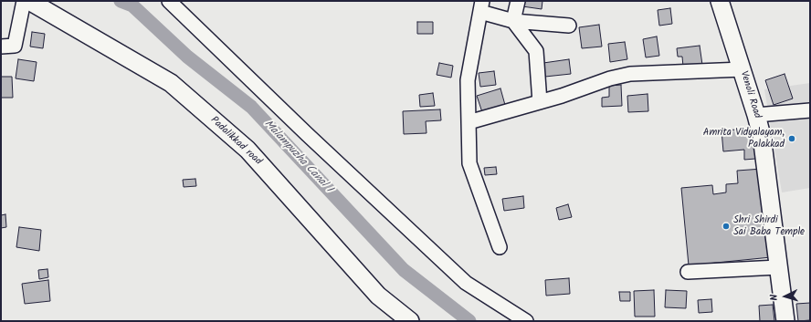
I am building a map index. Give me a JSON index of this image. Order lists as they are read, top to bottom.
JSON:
{
  "streets": {
    "street": ["Venoli Road", "Padalikkad road"]
  },
  "water": ["Malampuzha Canal 1"],
  "places": ["Amrita Vidyalayam, Palakkad", "Shri Shirdi Sai Baba Temple"],
  "north": "left"
}
